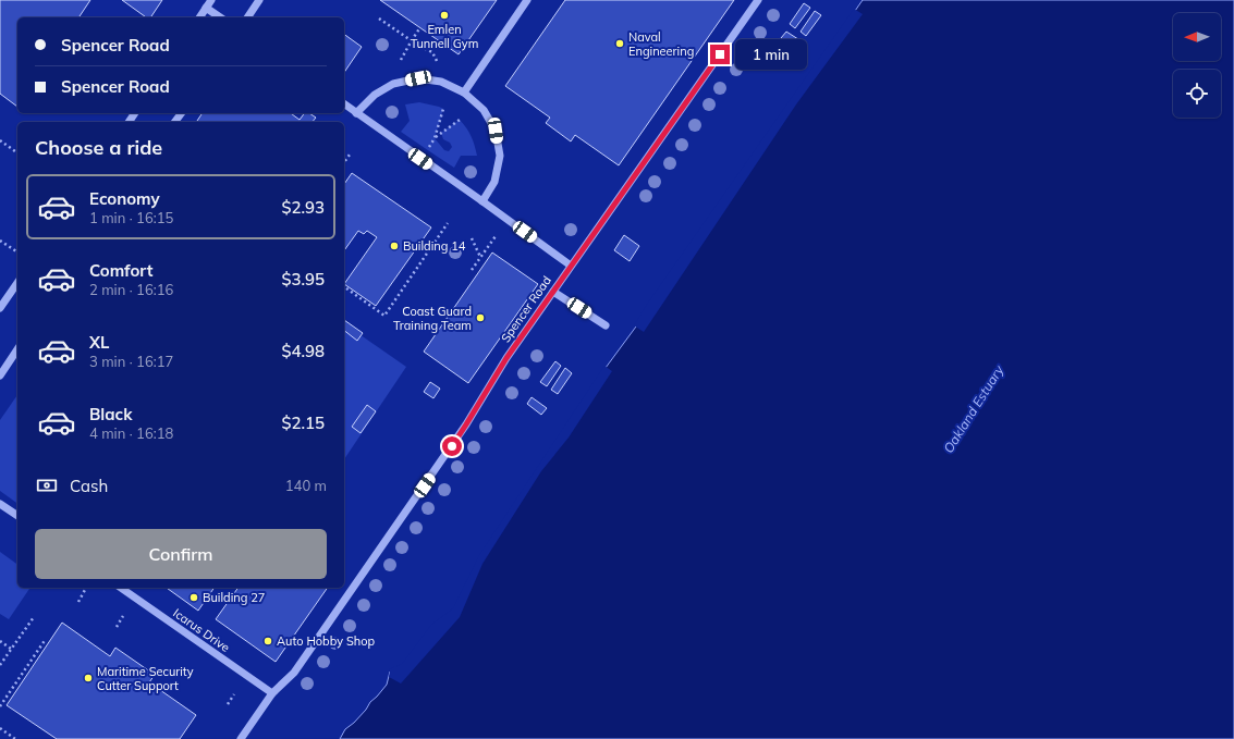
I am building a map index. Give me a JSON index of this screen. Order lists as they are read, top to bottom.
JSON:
{
  "streets": {
    "street": ["Spencer Road", "Icarus Drive"]
  },
  "crossings": [
    ["Spencer Road", "Icarus Drive"]
  ],
  "water": ["Oakland Estuary"],
  "places": [
    "Emlen Tunnell Gym",
    "Naval Engineering",
    "Building 14",
    "Coast Guard Training Team",
    "Building 27",
    "Auto Hobby Shop",
    "Maritime Security Cutter Support"
  ],
  "north": "left",
  "page": {
    "banner": ["Spencer Road", "Spencer Road"],
    "bubble": "1 min",
    "heading": "Choose a ride",
    "list": [
      {
        "name": "Economy",
        "note": "1 min · 16:15",
        "value": "$2.93"
      },
      {
        "name": "Comfort",
        "note": "2 min · 16:16",
        "value": "$3.95"
      },
      {
        "name": "XL",
        "note": "3 min · 16:17",
        "value": "$4.98"
      },
      {
        "name": "Black",
        "note": "4 min · 16:18",
        "value": "$2.15"
      }
    ],
    "pay": ["Cash", "140 m"],
    "buttons": "Confirm"
  }
}
